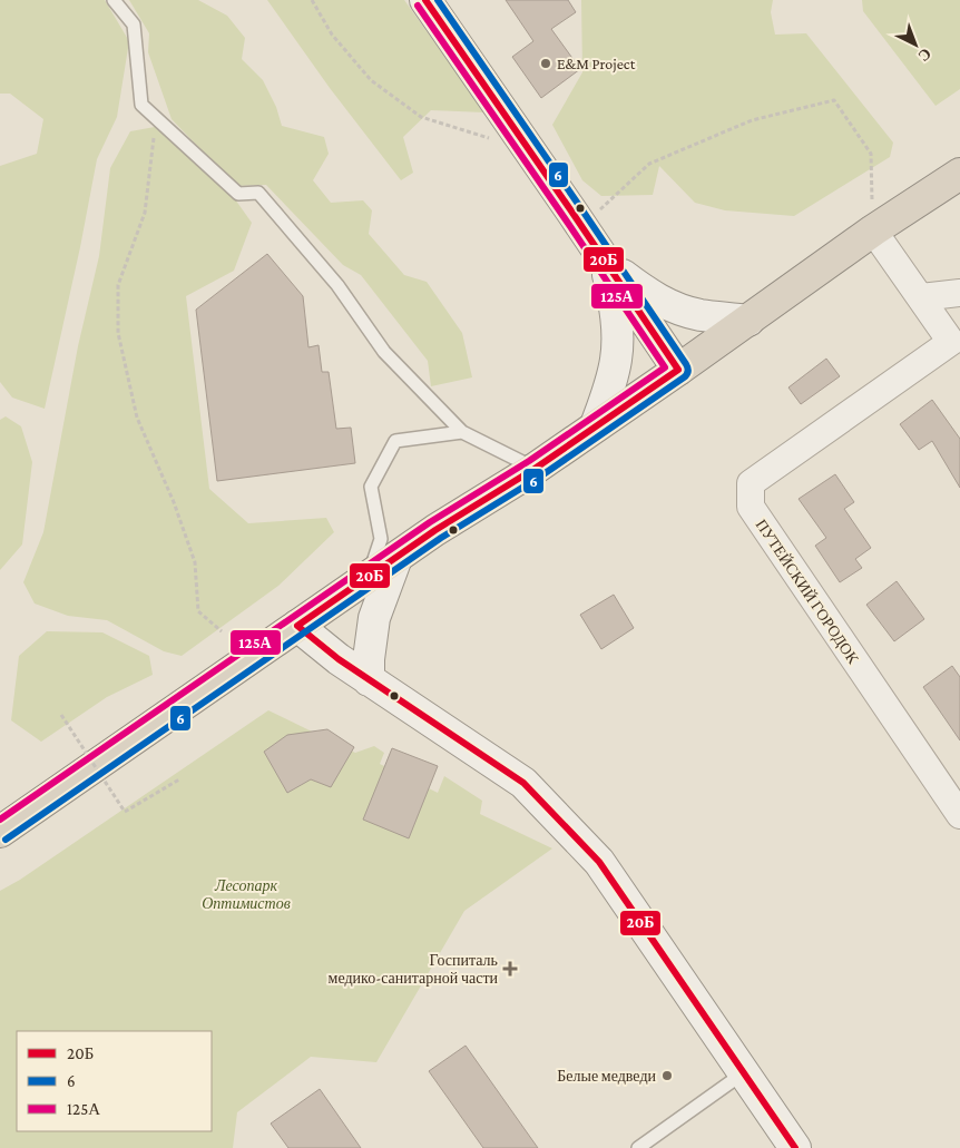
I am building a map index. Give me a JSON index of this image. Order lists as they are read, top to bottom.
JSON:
{
  "streets": {
    "street": ["ПУТЕЙСКИЙ ГОРОДОК"]
  },
  "parks": ["Лесопарк Оптимистов"],
  "places": {
    "other": ["E&M Project", "Белые медведи"],
    "health": ["Госпиталь медико-санитарной части"]
  },
  "lines": ["transit line 20Б", "transit line 6", "transit line 125А"],
  "legend": ["20Б", "6", "125А"],
  "north": "bottom right"
}
